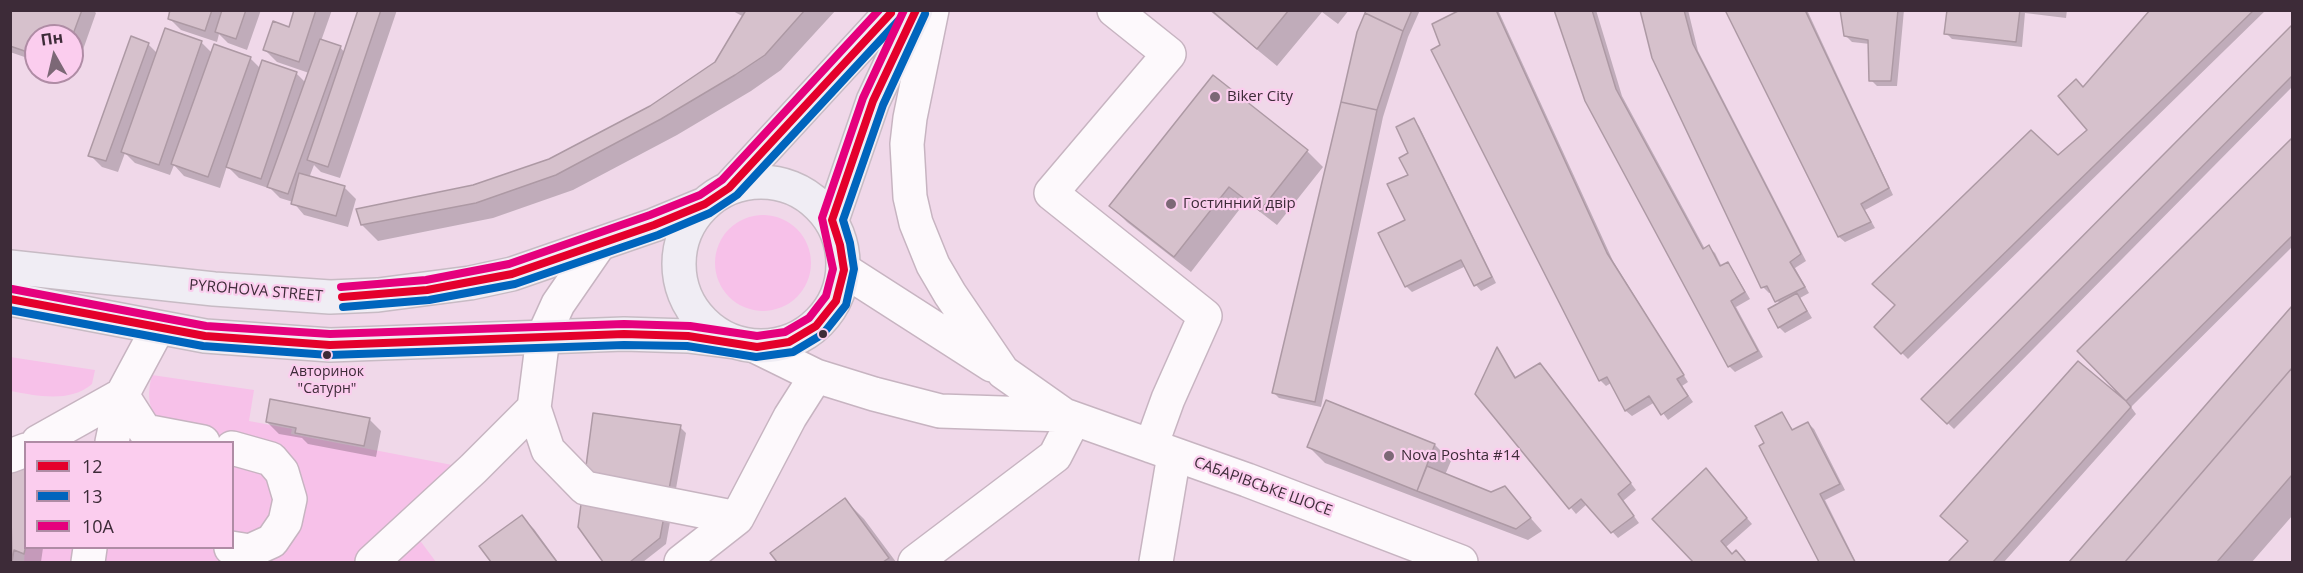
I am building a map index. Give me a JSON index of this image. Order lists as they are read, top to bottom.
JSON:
{
  "streets": {
    "main road": ["PYROHOVA STREET"],
    "street": ["САБАРІВСЬКЕ ШОСЕ"]
  },
  "places": [
    "Biker City",
    "Гостинний двір",
    "Авторинок \"Сатурн\"",
    "Nova Poshta #14"
  ],
  "lines": ["transit line 12", "transit line 10А", "transit line 13"],
  "legend": ["12", "13", "10А"],
  "north": "top"
}
